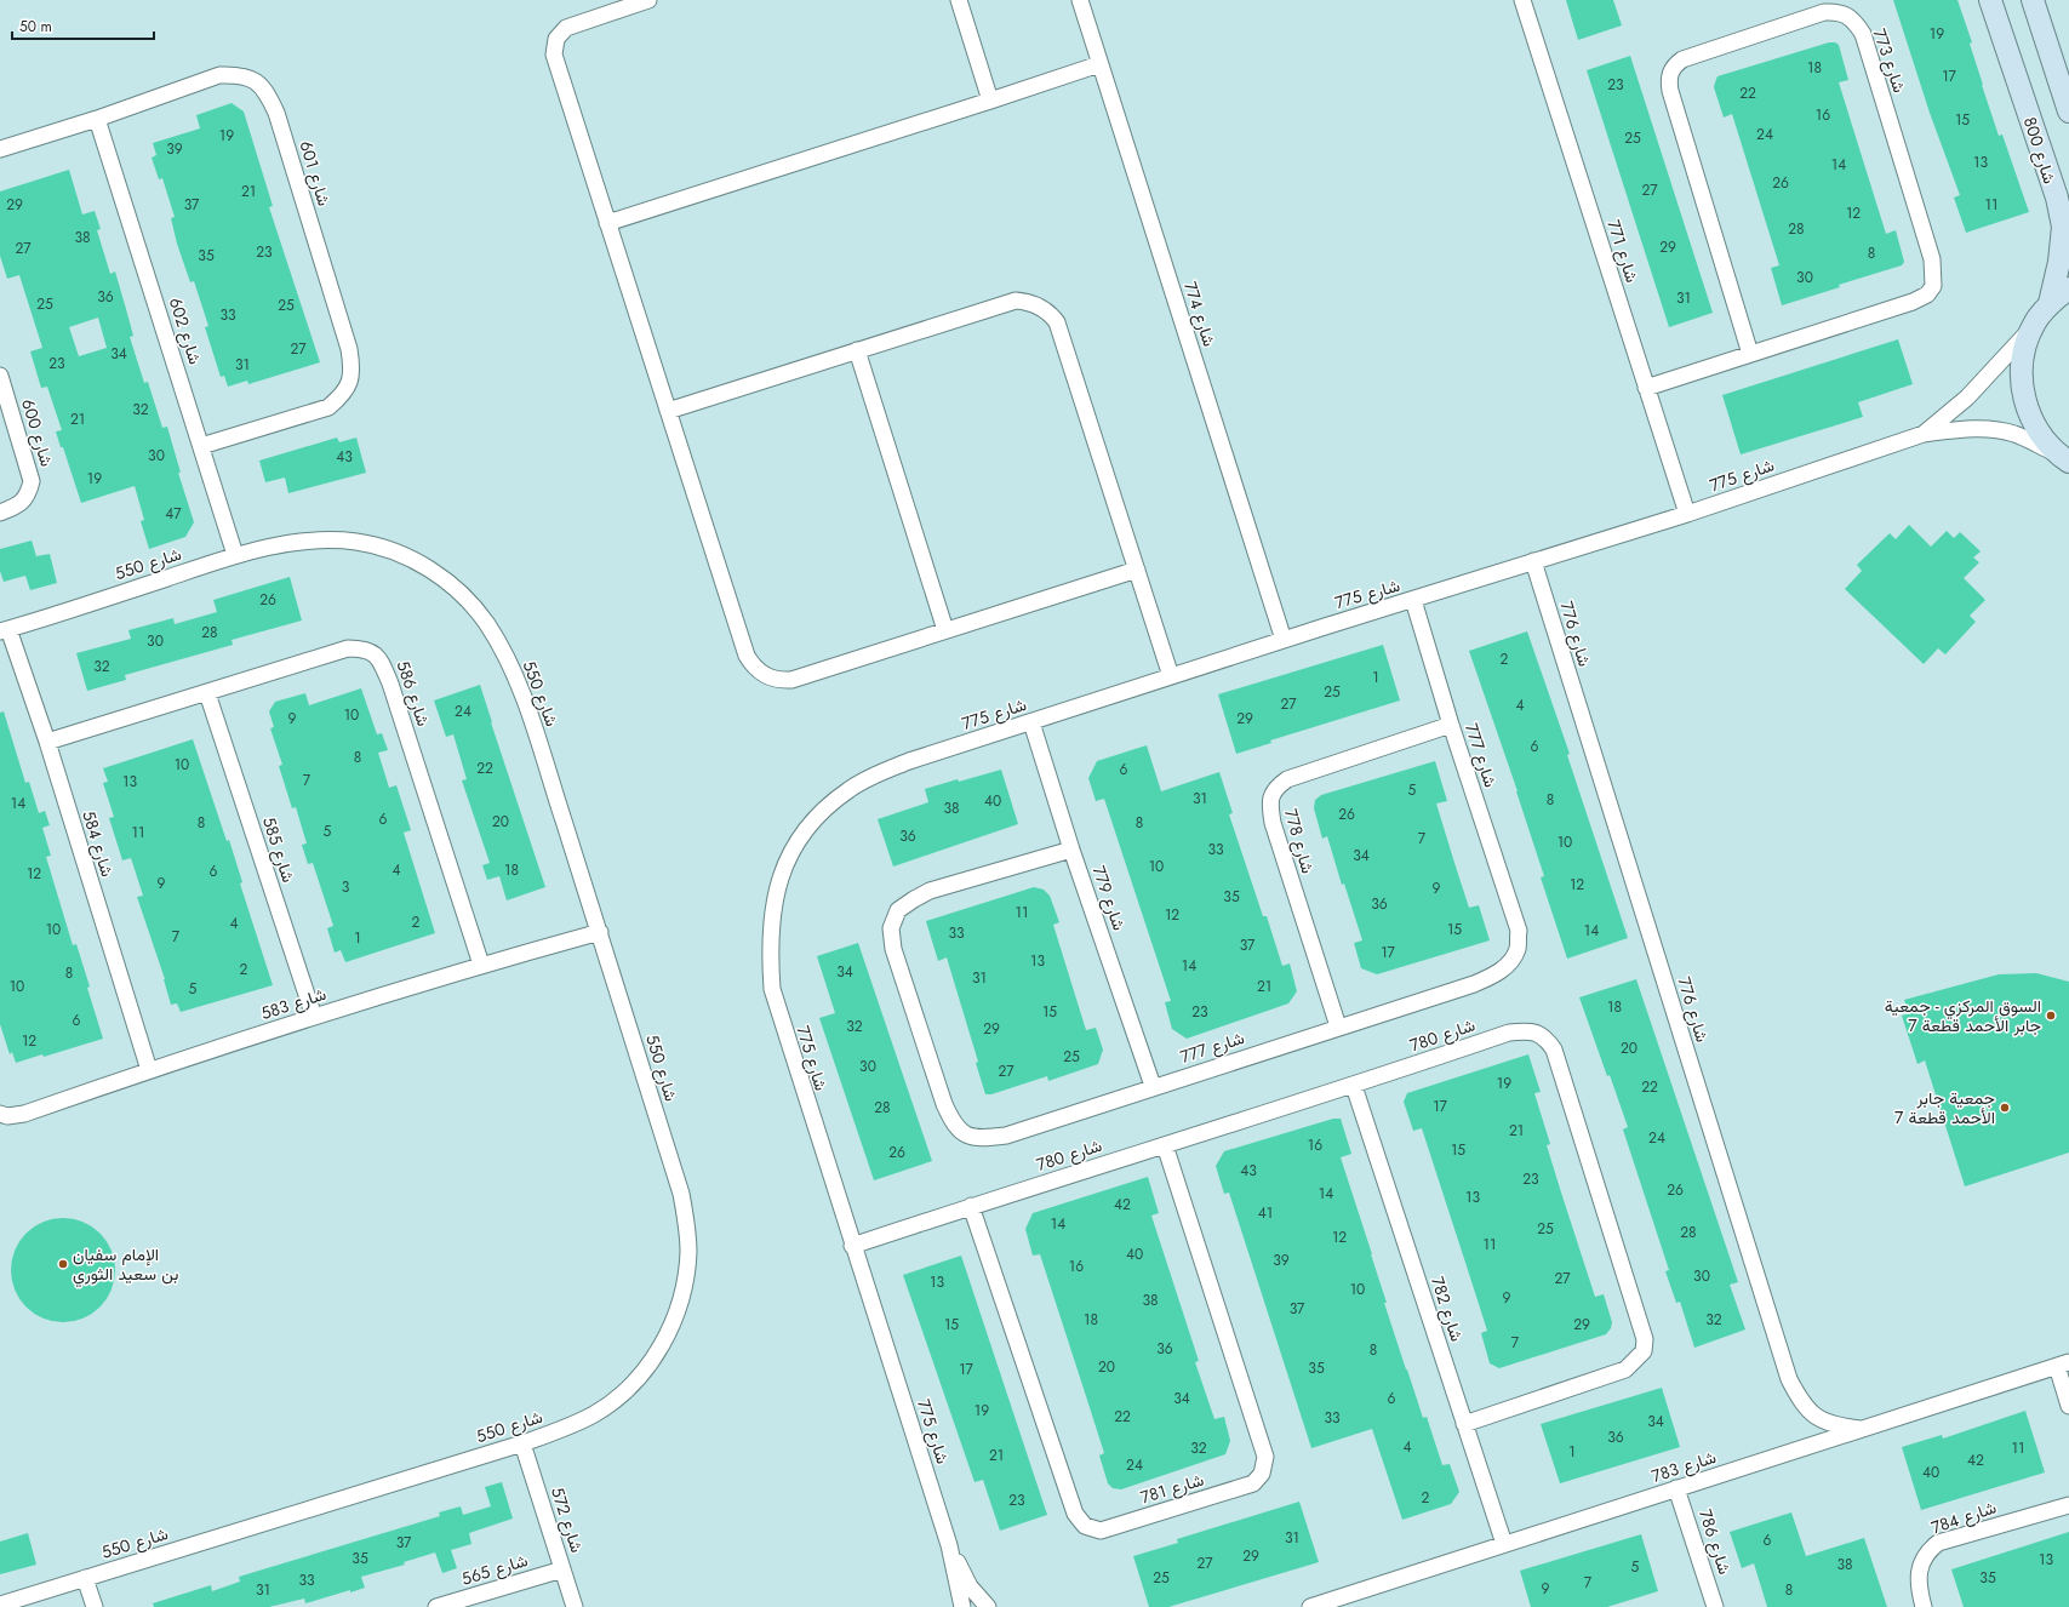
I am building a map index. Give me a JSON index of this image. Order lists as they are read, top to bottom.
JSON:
{
  "streets": {
    "street": [
      "شارع 773",
      "شارع 800",
      "شارع 601",
      "شارع 771",
      "شارع 774",
      "شارع 602",
      "شارع 600",
      "شارع 775",
      "شارع 550",
      "شارع 776",
      "شارع 586",
      "شارع 777",
      "شارع 778",
      "شارع 584",
      "شارع 585",
      "شارع 779",
      "شارع 583",
      "شارع 780",
      "شارع 782",
      "شارع 783",
      "شارع 781",
      "شارع 784",
      "شارع 572",
      "شارع 786",
      "شارع 565"
    ]
  },
  "crossings": [
    ["شارع 773", "شارع 771"],
    ["شارع 601", "شارع 602"],
    ["شارع 771", "شارع 775"],
    ["شارع 774", "شارع 775"],
    ["شارع 602", "شارع 550"],
    ["شارع 775", "شارع 776"],
    ["شارع 775", "شارع 777"],
    ["شارع 775", "شارع 779"],
    ["شارع 775", "شارع 780"],
    ["شارع 550", "شارع 584"],
    ["شارع 550", "شارع 583"],
    ["شارع 550", "شارع 572"],
    ["شارع 776", "شارع 783"],
    ["شارع 586", "شارع 584"],
    ["شارع 586", "شارع 585"],
    ["شارع 586", "شارع 583"],
    ["شارع 777", "شارع 778"],
    ["شارع 777", "شارع 779"],
    ["شارع 584", "شارع 583"],
    ["شارع 585", "شارع 583"],
    ["شارع 780", "شارع 782"],
    ["شارع 780", "شارع 781"],
    ["شارع 782", "شارع 783"],
    ["شارع 783", "شارع 786"],
    ["شارع 572", "شارع 565"]
  ],
  "places": ["السوق المركزي - جمعية جابر الأحمد قطعة 7", "جمعية جابر الأحمد قطعة 7", "الإمام سفيان بن سعيد الثوري"],
  "house_numbers": [
    "19",
    "18",
    "17",
    "23",
    "22",
    "16",
    "15",
    "24",
    "19",
    "25",
    "39",
    "13",
    "14",
    "26",
    "27",
    "21",
    "29",
    "37",
    "11",
    "12",
    "28",
    "38",
    "29",
    "27",
    "23",
    "8",
    "35",
    "30",
    "36",
    "31",
    "25",
    "25",
    "33",
    "27",
    "34",
    "23",
    "31",
    "32",
    "21",
    "30",
    "43",
    "19",
    "47",
    "26",
    "28",
    "30",
    "2",
    "32",
    "1",
    "25",
    "27",
    "4",
    "24",
    "10",
    "9",
    "29",
    "6",
    "8",
    "10",
    "22",
    "6",
    "7",
    "13",
    "5",
    "31",
    "8",
    "40",
    "14",
    "38",
    "26",
    "6",
    "20",
    "8",
    "8",
    "5",
    "11",
    "36",
    "7",
    "10",
    "33",
    "34",
    "10",
    "4",
    "18",
    "6",
    "12",
    "9",
    "12",
    "3",
    "9",
    "35",
    "36",
    "11",
    "12",
    "2",
    "4",
    "10",
    "15",
    "14",
    "33",
    "7",
    "1",
    "37",
    "17",
    "13",
    "14",
    "2",
    "34",
    "8",
    "31",
    "10",
    "21",
    "5",
    "18",
    "15",
    "23",
    "6",
    "32",
    "29",
    "12",
    "20",
    "25",
    "30",
    "27",
    "19",
    "22",
    "17",
    "28",
    "21",
    "24",
    "16",
    "15",
    "26",
    "43",
    "23",
    "26",
    "14",
    "13",
    "42",
    "41",
    "14",
    "25",
    "28",
    "12",
    "11",
    "40",
    "39",
    "16",
    "30",
    "27",
    "13",
    "10",
    "9",
    "38",
    "37",
    "18",
    "32",
    "15",
    "29",
    "7",
    "36",
    "8",
    "20",
    "35",
    "17",
    "34",
    "6",
    "19",
    "22",
    "33",
    "34",
    "36",
    "4",
    "32",
    "11",
    "1",
    "21",
    "42",
    "24",
    "40",
    "2",
    "23",
    "31",
    "6",
    "37",
    "29",
    "35",
    "13",
    "27",
    "38",
    "5",
    "25",
    "35",
    "33",
    "7",
    "9",
    "31",
    "8"
  ],
  "scale_bar": "50 m"
}
